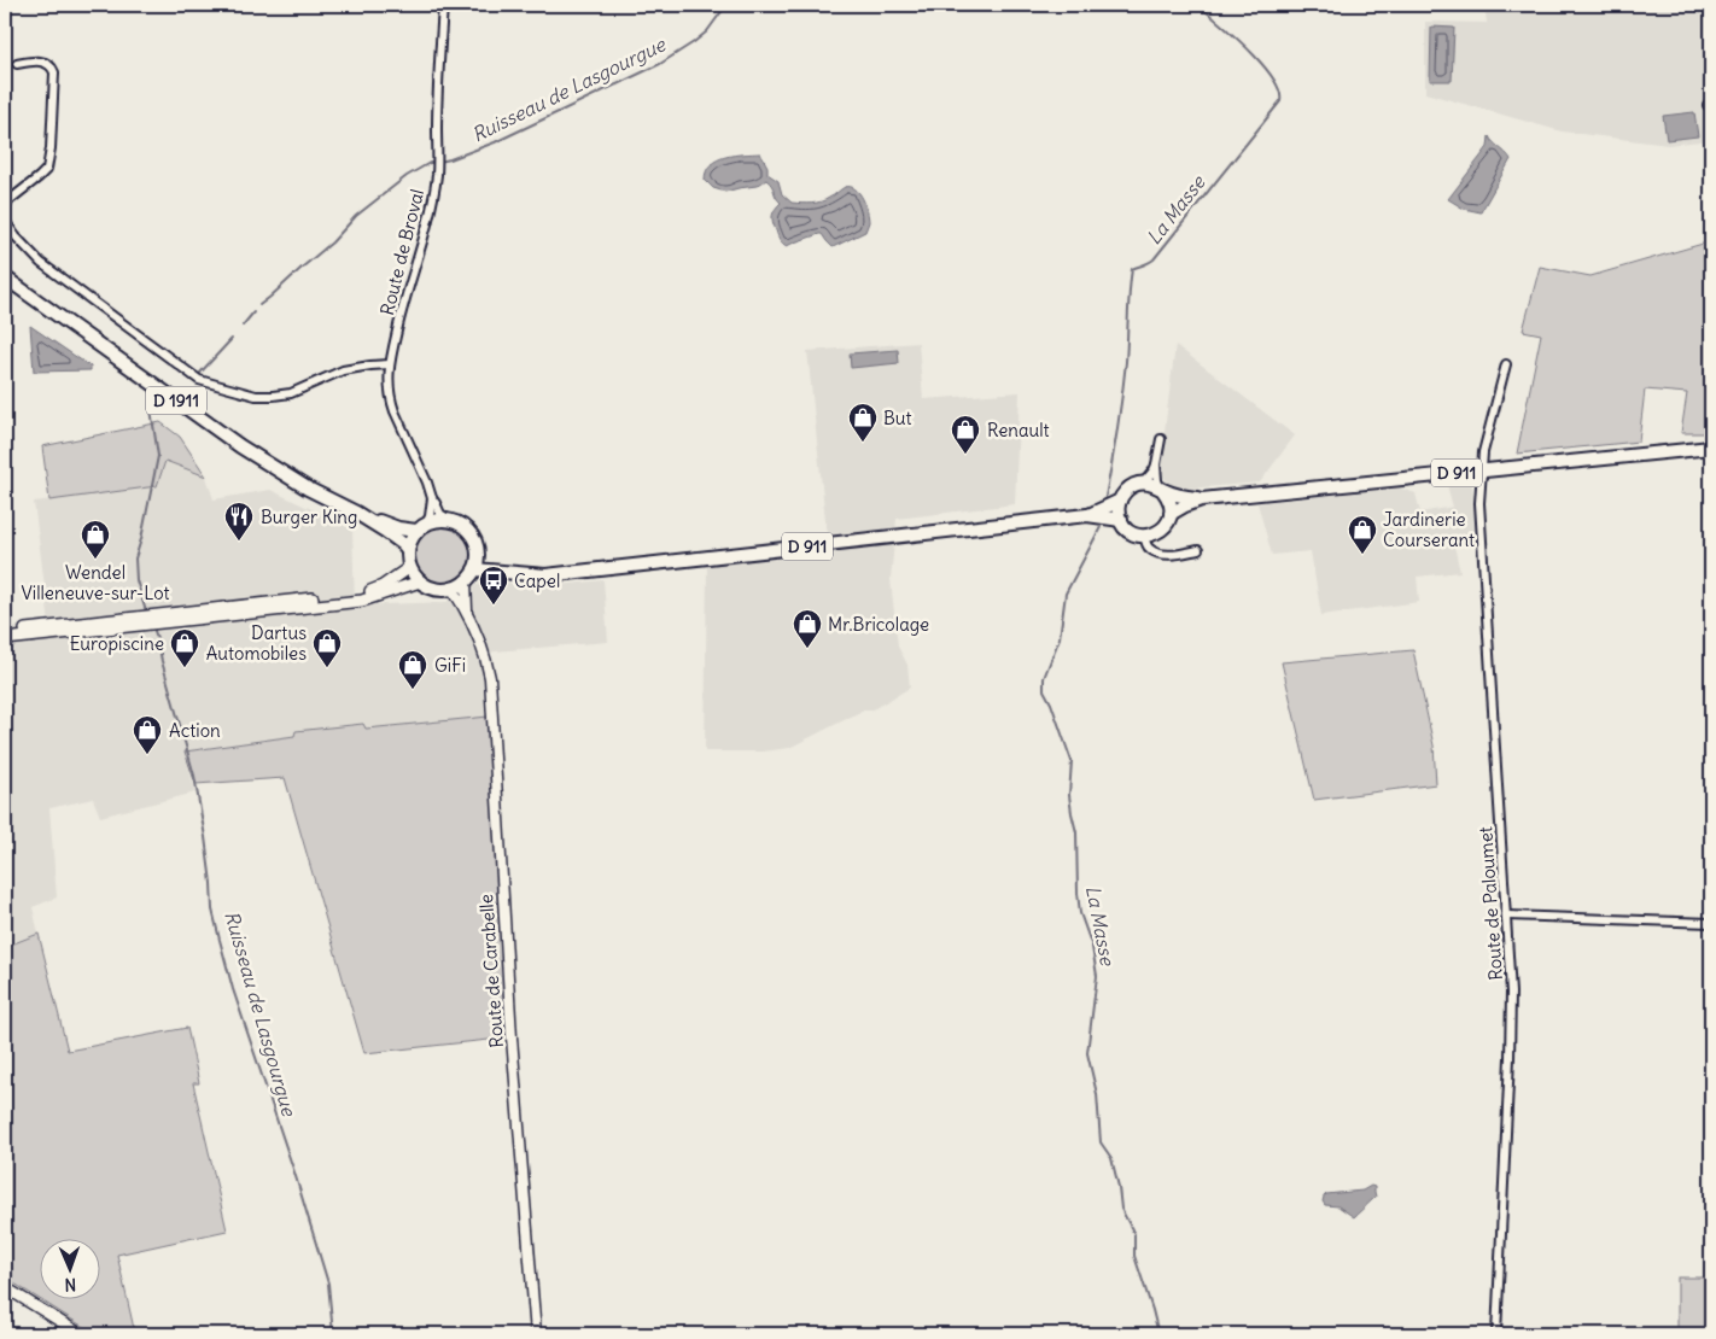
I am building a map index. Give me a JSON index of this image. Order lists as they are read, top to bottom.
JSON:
{
  "streets": {
    "main road": ["D 1911", "D 911"],
    "street": ["Route de Broval", "Route de Paloumet", "Route de Carabelle"]
  },
  "crossings": [
    ["Route de Broval", "D 1911"],
    ["Route de Broval", "D 911"],
    ["Route de Broval", "Route de Carabelle"],
    ["D 1911", "D 911"],
    ["D 1911", "Route de Carabelle"],
    ["D 911", "Route de Paloumet"],
    ["D 911", "Route de Carabelle"]
  ],
  "water": ["Ruisseau de Lasgourgue", "La Masse"],
  "places": {
    "shop": [
      "But",
      "Renault",
      "Jardinerie Courserant",
      "Wendel Villeneuve-sur-Lot",
      "Mr.Bricolage",
      "Europiscine",
      "Dartus Automobiles",
      "GiFi",
      "Action"
    ],
    "restaurant": ["Burger King"],
    "bus stop": ["Capel"]
  },
  "north": "bottom"
}
